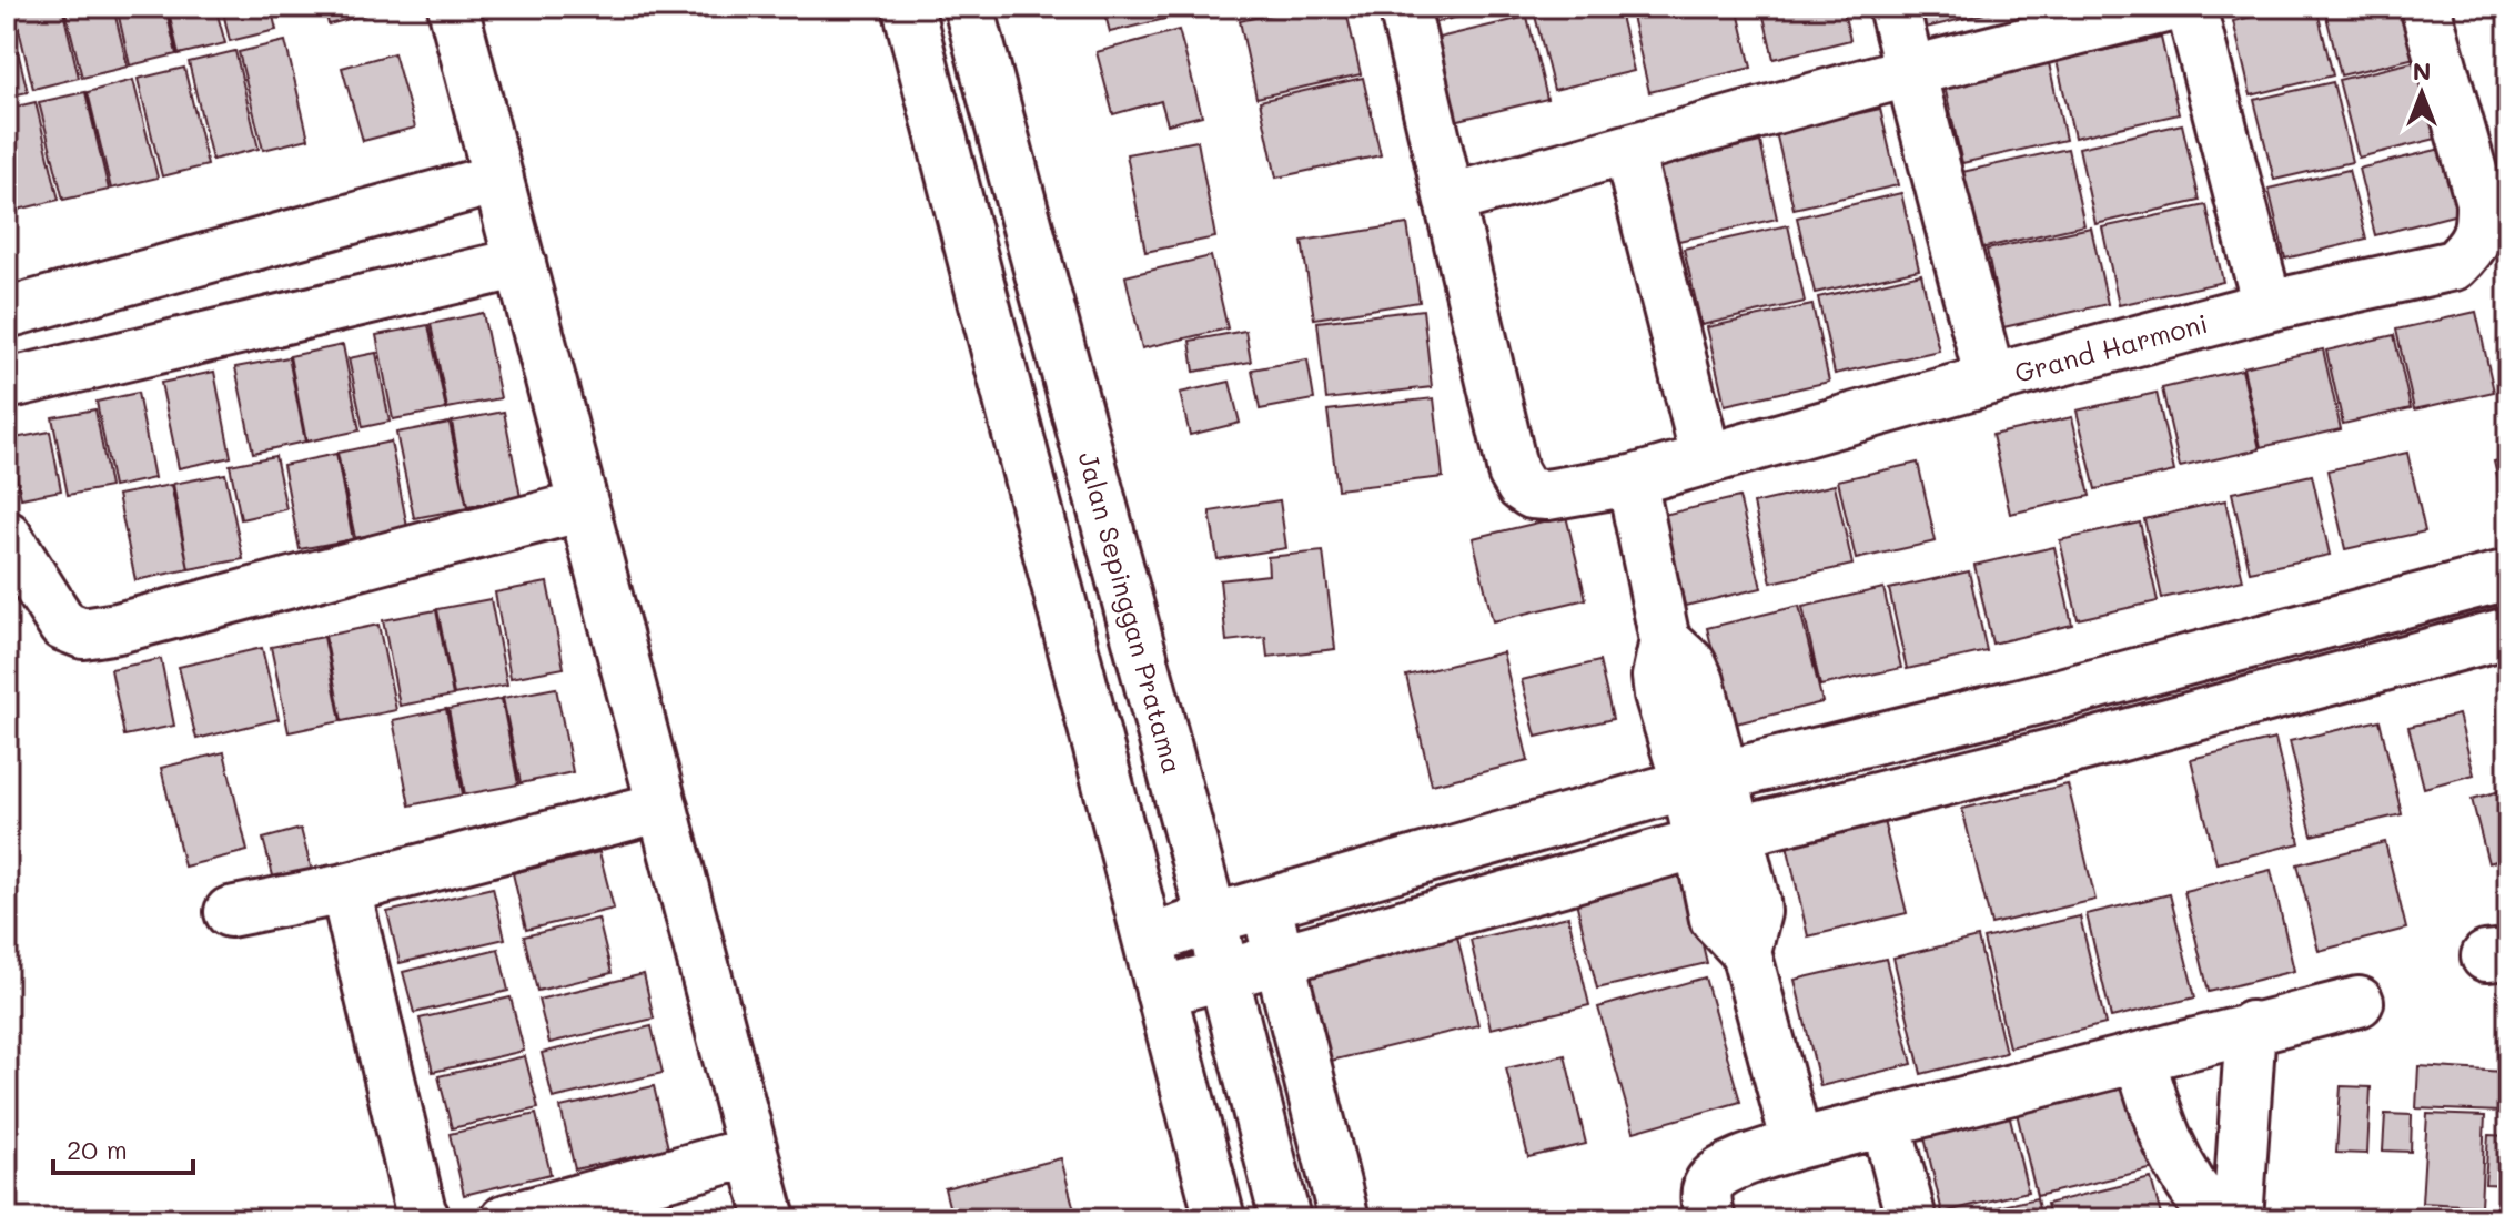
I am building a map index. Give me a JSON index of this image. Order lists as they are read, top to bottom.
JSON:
{
  "streets": {
    "street": ["Grand Harmoni", "Jalan Sepinggan Pratama"]
  },
  "scale_bar": "20 m",
  "north": "top"
}
